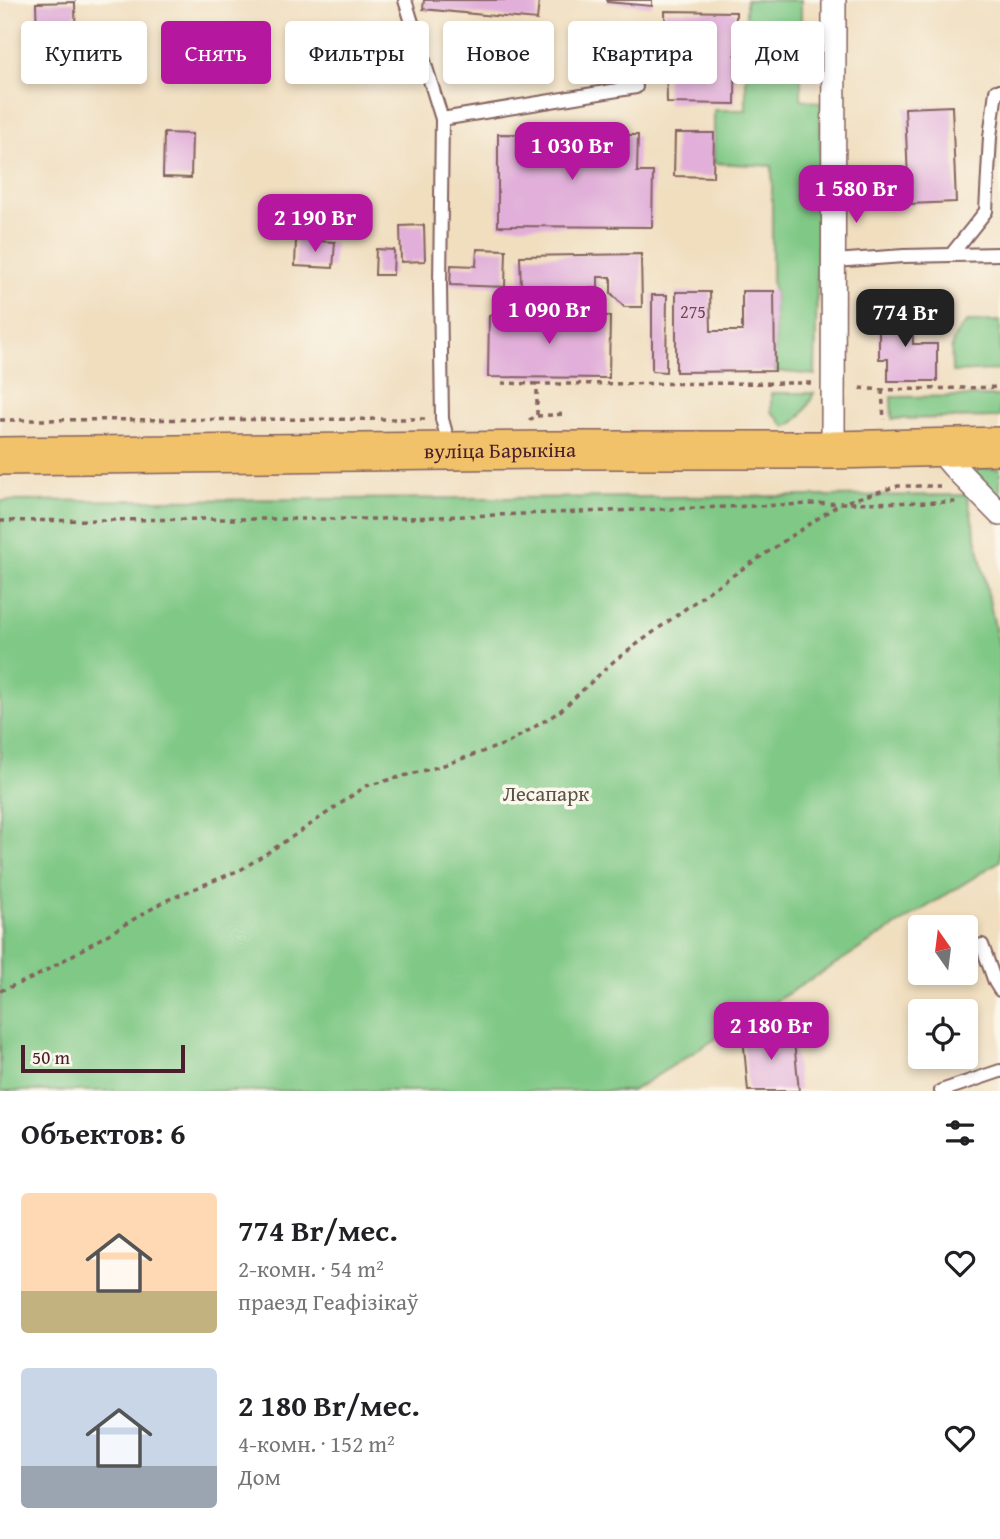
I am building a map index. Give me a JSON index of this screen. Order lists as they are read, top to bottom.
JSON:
{
  "streets": {
    "main road": ["вуліца Барыкіна"]
  },
  "parks": ["Лесапарк"],
  "house_numbers": ["275"],
  "scale_bar": "50 m",
  "north": "top",
  "page": {
    "chip": [
      "Купить",
      "Снять",
      "Фильтры",
      "Новое",
      "Квартира",
      "Дом"
    ],
    "price": [
      "1 030 Br",
      "1 580 Br",
      "2 190 Br",
      "1 090 Br",
      "774 Br",
      "2 180 Br"
    ],
    "scale": "50 m",
    "heading": "Объектов: 6",
    "list": [
      {
        "name": "774 Br/мес.",
        "note": "2-комн. · 54 m² · праезд Геафізікаў"
      },
      {
        "name": "2 180 Br/мес.",
        "note": "4-комн. · 152 m² · Дом"
      }
    ]
  }
}
